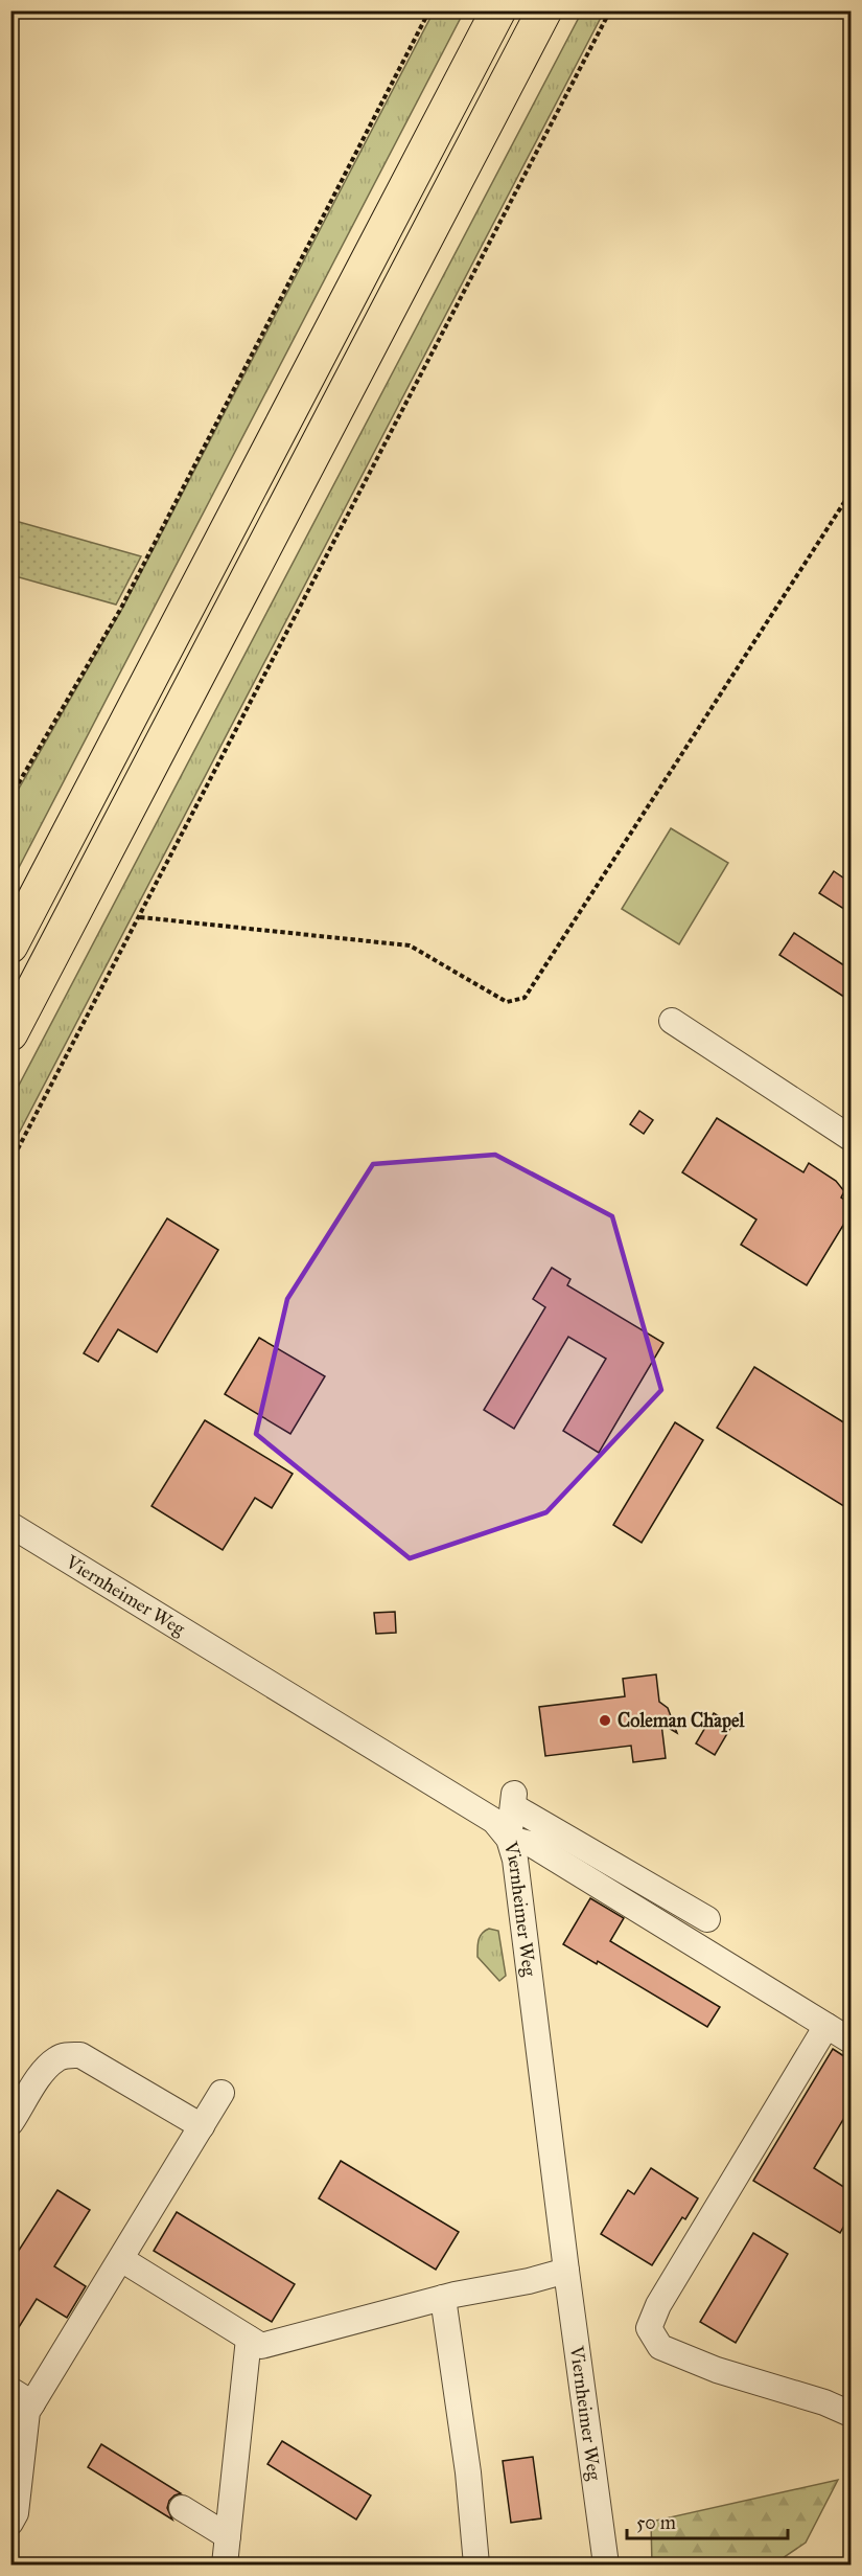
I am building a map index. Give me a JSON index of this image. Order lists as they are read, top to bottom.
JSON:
{
  "streets": {
    "street": ["Viernheimer Weg"]
  },
  "places": ["Coleman Chapel"],
  "scale_bar": "50 m"
}
